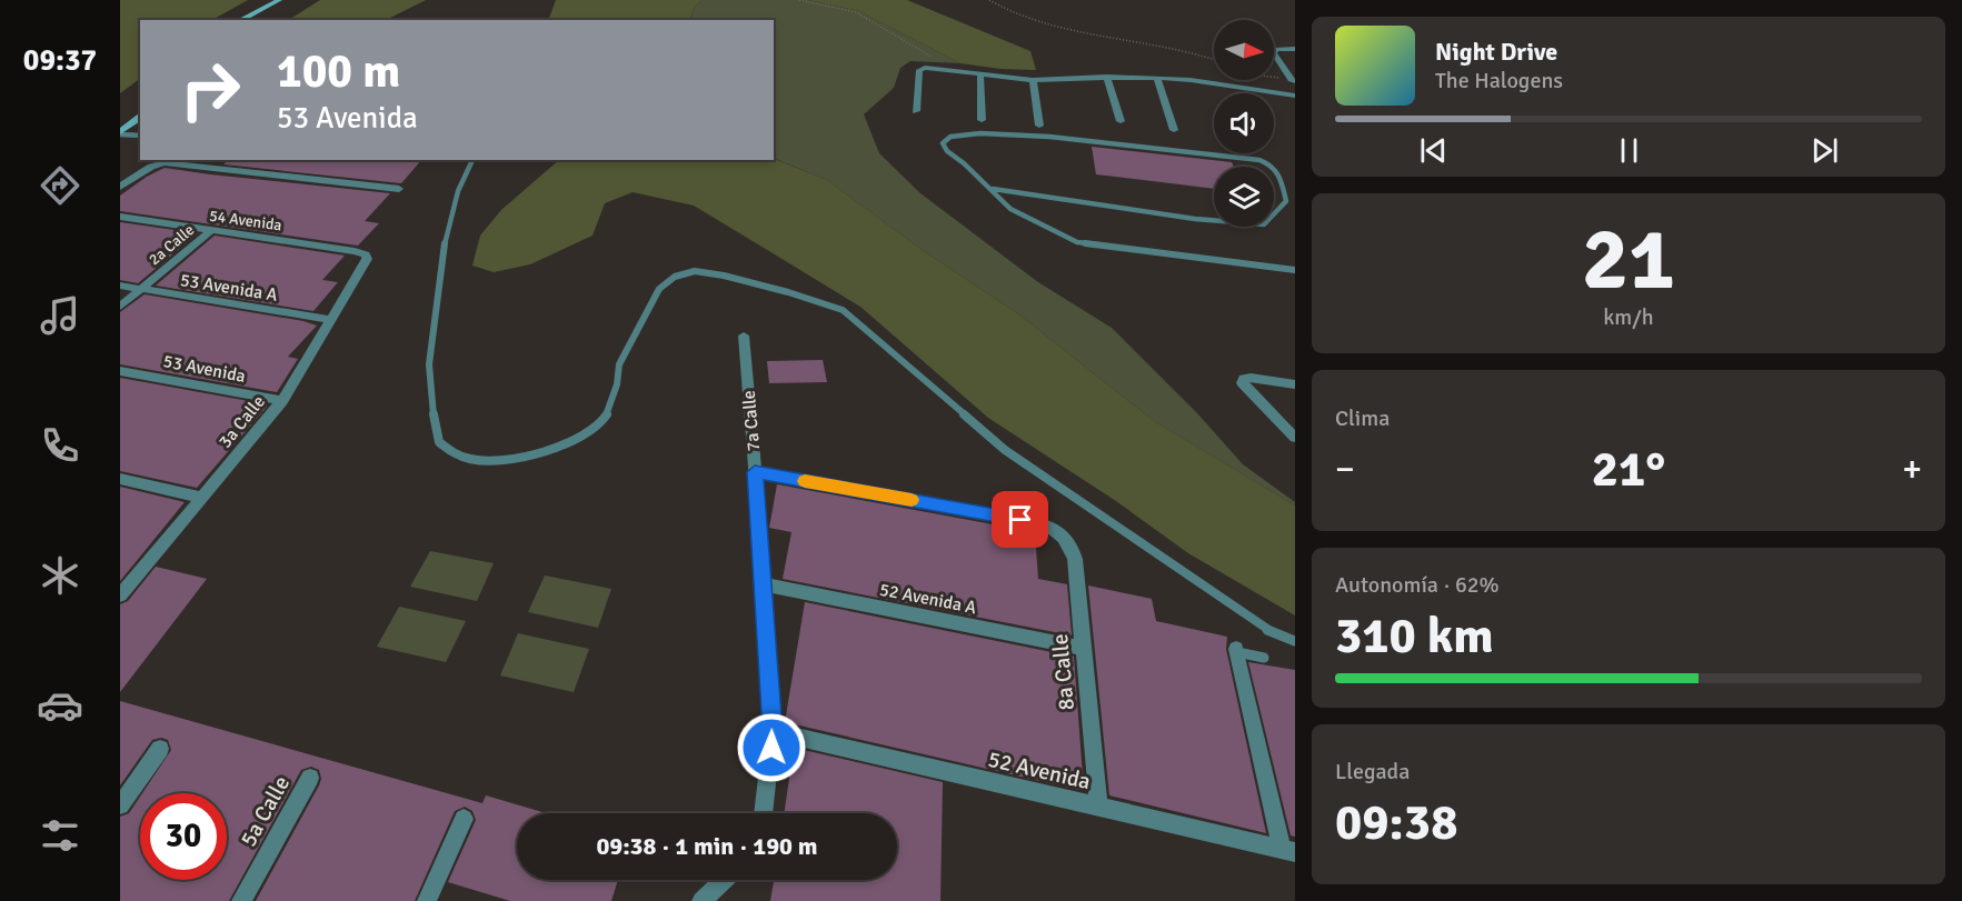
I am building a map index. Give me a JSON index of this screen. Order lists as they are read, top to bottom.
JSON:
{
  "streets": {
    "street": [
      "54 Avenida",
      "2a Calle",
      "53 Avenida A",
      "53 Avenida",
      "3a Calle",
      "7a Calle",
      "52 Avenida A",
      "8a Calle",
      "52 Avenida",
      "5a Calle"
    ]
  },
  "crossings": [
    ["54 Avenida", "2a Calle"],
    ["54 Avenida", "3a Calle"],
    ["2a Calle", "53 Avenida A"],
    ["53 Avenida A", "3a Calle"],
    ["53 Avenida", "3a Calle"],
    ["7a Calle", "52 Avenida A"],
    ["7a Calle", "8a Calle"],
    ["7a Calle", "52 Avenida"],
    ["52 Avenida A", "8a Calle"],
    ["8a Calle", "52 Avenida"]
  ],
  "north": "right",
  "page": {
    "tabs": "09:37",
    "turn": ["100 m", "53 Avenida"],
    "song": ["Night Drive", "The Halogens"],
    "tile": [
      ["21", "km/h"],
      "Clima",
      ["Autonomía · 62%", "310 km"],
      ["Llegada", "09:38"]
    ],
    "heat": ["−", "21°", "+"],
    "limit": "30",
    "trip": "09:38 · 1 min · 190 m"
  }
}
